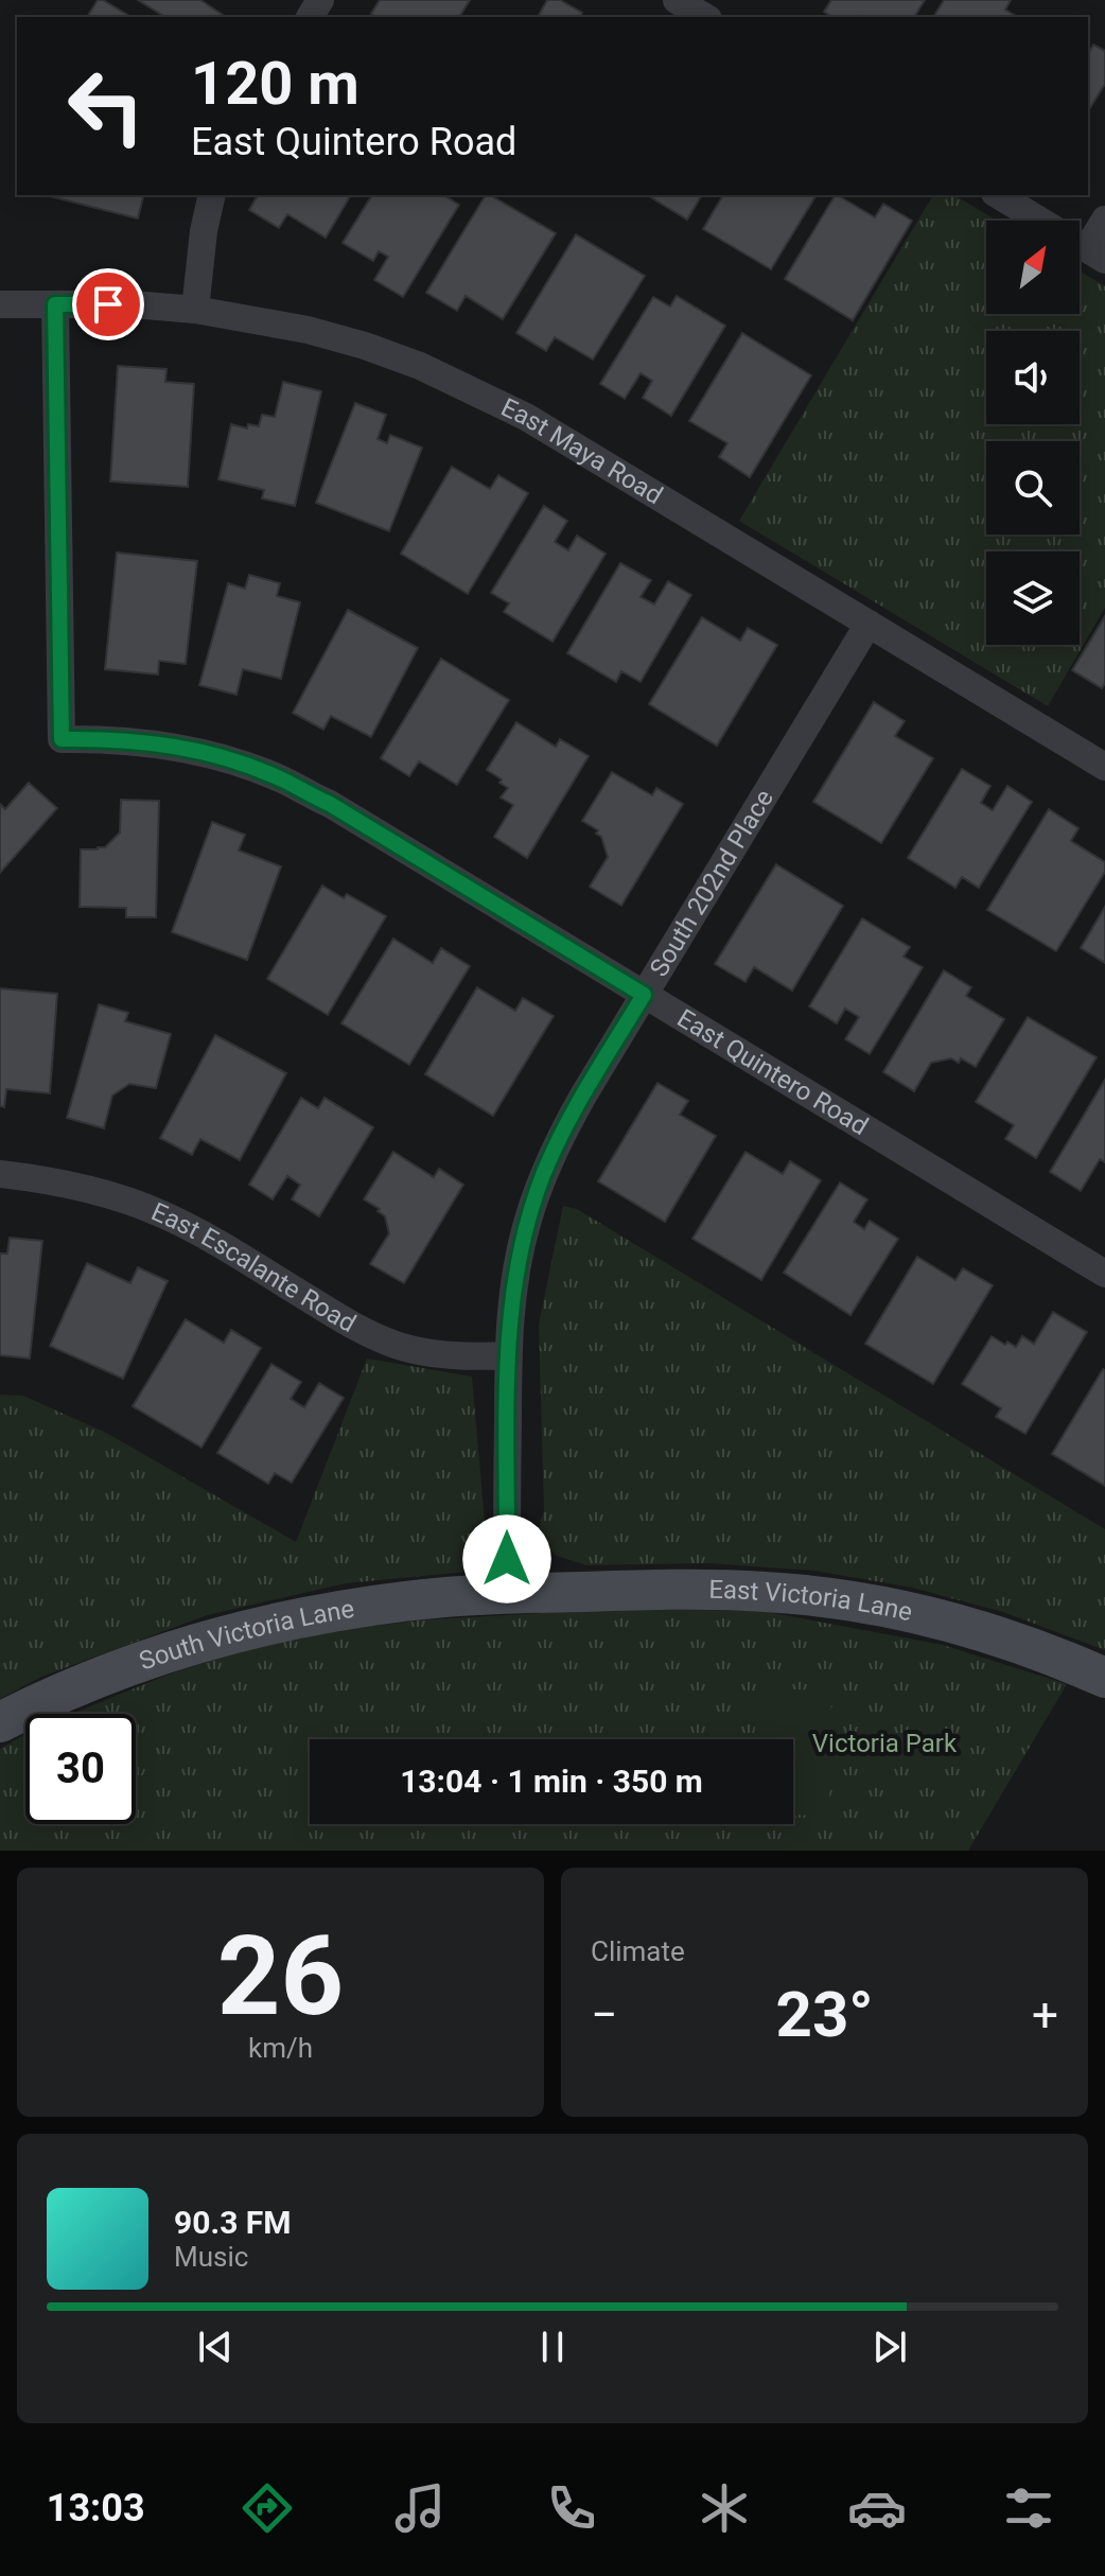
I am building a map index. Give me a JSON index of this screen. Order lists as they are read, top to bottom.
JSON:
{
  "streets": {
    "street": [
      "East Maya Road",
      "South 202nd Place",
      "East Quintero Road",
      "East Escalante Road",
      "East Victoria Lane",
      "South Victoria Lane"
    ]
  },
  "crossings": [
    ["East Maya Road", "South 202nd Place"],
    ["East Maya Road", "East Quintero Road"],
    ["South 202nd Place", "East Quintero Road"],
    ["South 202nd Place", "East Escalante Road"],
    ["South 202nd Place", "East Victoria Lane"],
    ["South 202nd Place", "South Victoria Lane"],
    ["East Victoria Lane", "South Victoria Lane"]
  ],
  "parks": ["Victoria Park"],
  "north": "top right",
  "page": {
    "turn": ["120 m", "East Quintero Road"],
    "limit": "30",
    "trip": "13:04 · 1 min · 350 m",
    "tile": [
      ["26", "km/h"],
      "Climate"
    ],
    "heat": ["−", "23°", "+"],
    "song": ["90.3 FM", "Music"],
    "tabs": "13:03"
  }
}
